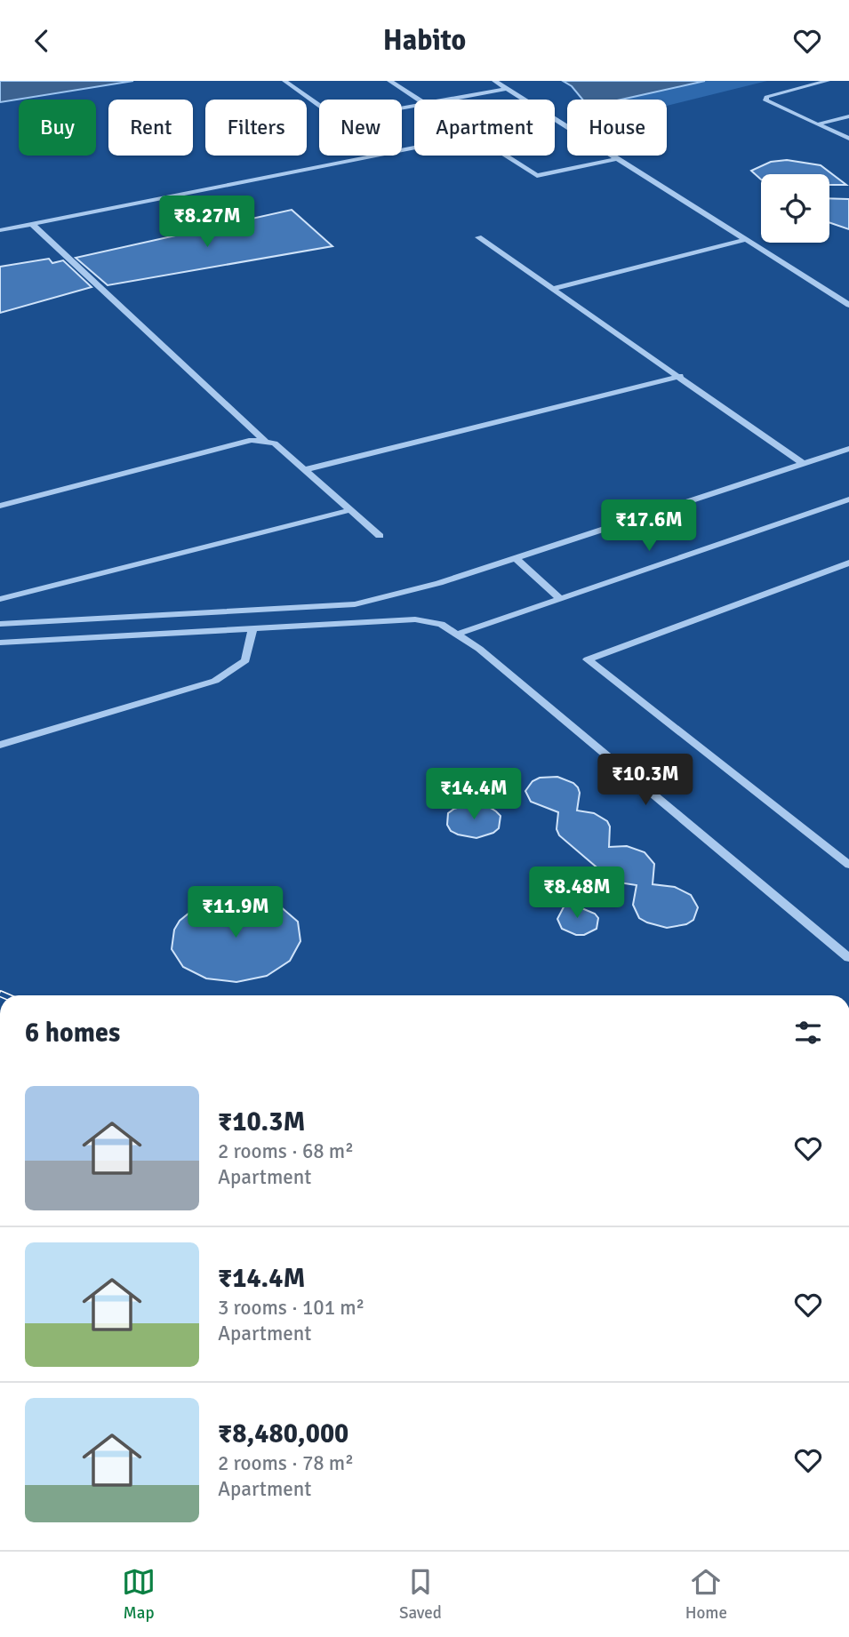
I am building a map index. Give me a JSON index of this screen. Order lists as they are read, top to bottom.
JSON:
{
  "page": {
    "header": "Habito",
    "chip": [
      "Buy",
      "Rent",
      "Filters",
      "New",
      "Apartment",
      "House"
    ],
    "price": [
      "₹8.27M",
      "₹17.6M",
      "₹10.3M",
      "₹14.4M",
      "₹8.48M",
      "₹11.9M"
    ],
    "heading": "6 homes",
    "list": [
      {
        "name": "₹10.3M",
        "note": "2 rooms · 68 m² · Apartment"
      },
      {
        "name": "₹14.4M",
        "note": "3 rooms · 101 m² · Apartment"
      },
      {
        "name": "₹8,480,000",
        "note": "2 rooms · 78 m² · Apartment"
      }
    ],
    "tabs": ["Map", "Saved", "Home"]
  }
}
